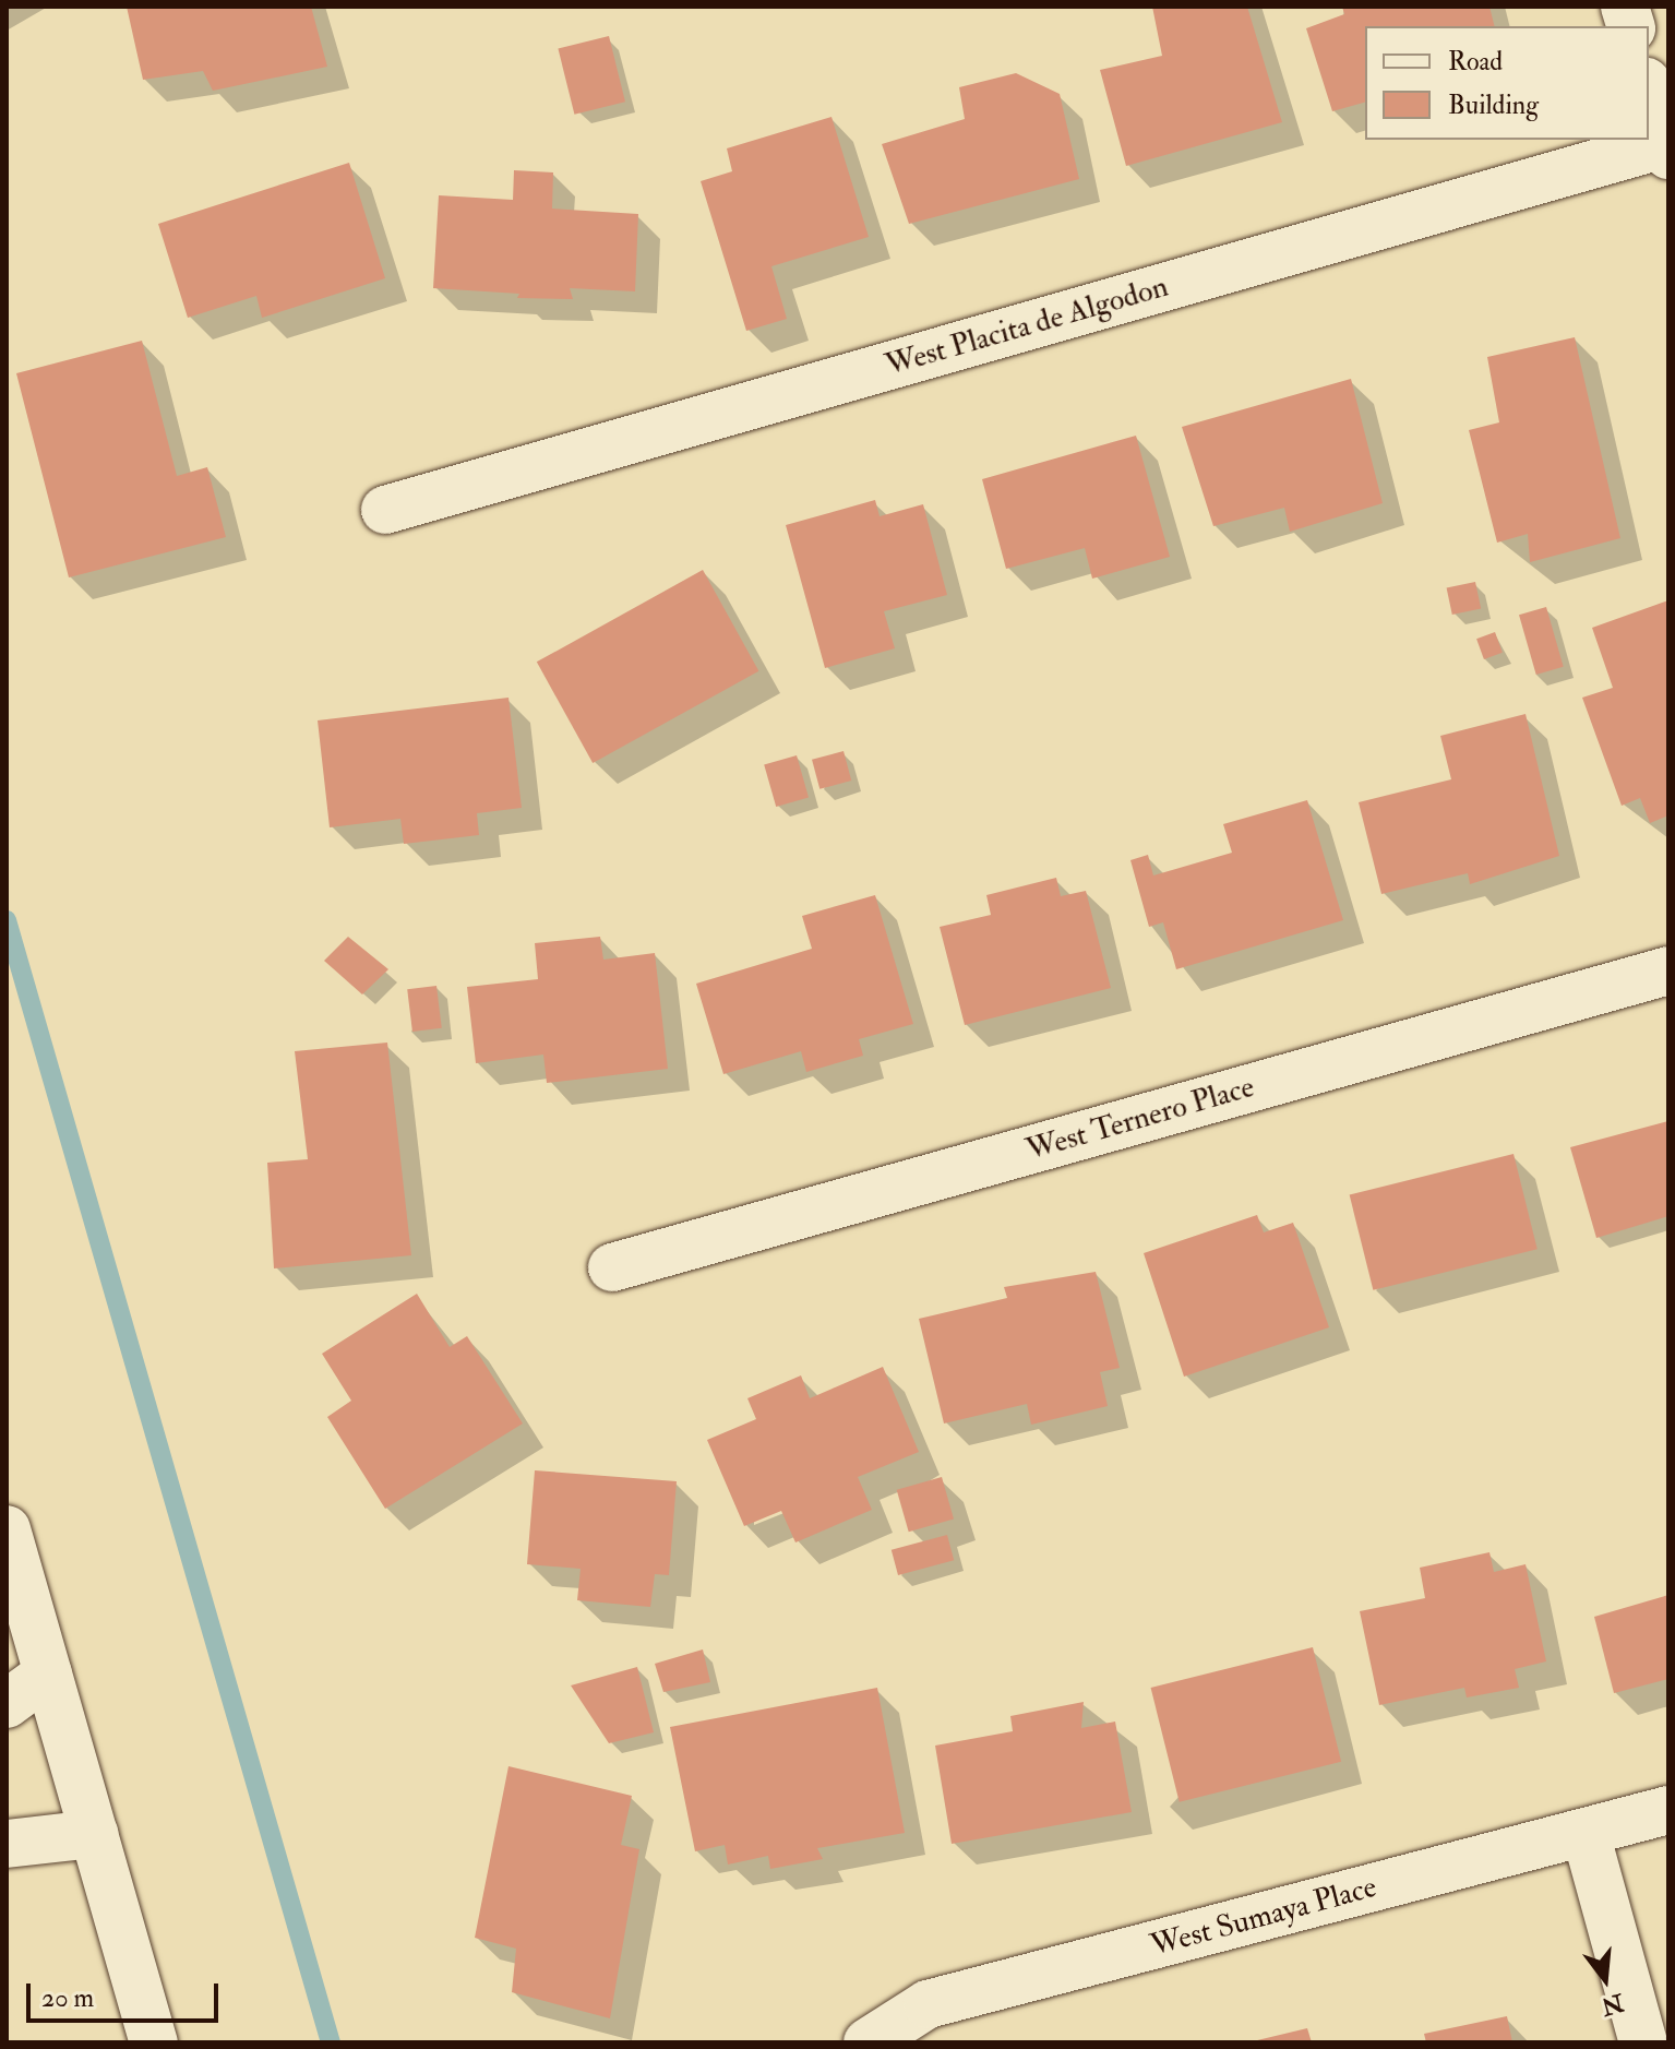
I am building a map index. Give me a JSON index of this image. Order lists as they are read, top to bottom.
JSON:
{
  "streets": {
    "street": ["West Placita de Algodon", "West Ternero Place", "West Sumaya Place"]
  },
  "legend": ["Road", "Building"],
  "scale_bar": "20 m",
  "north": "bottom"
}
